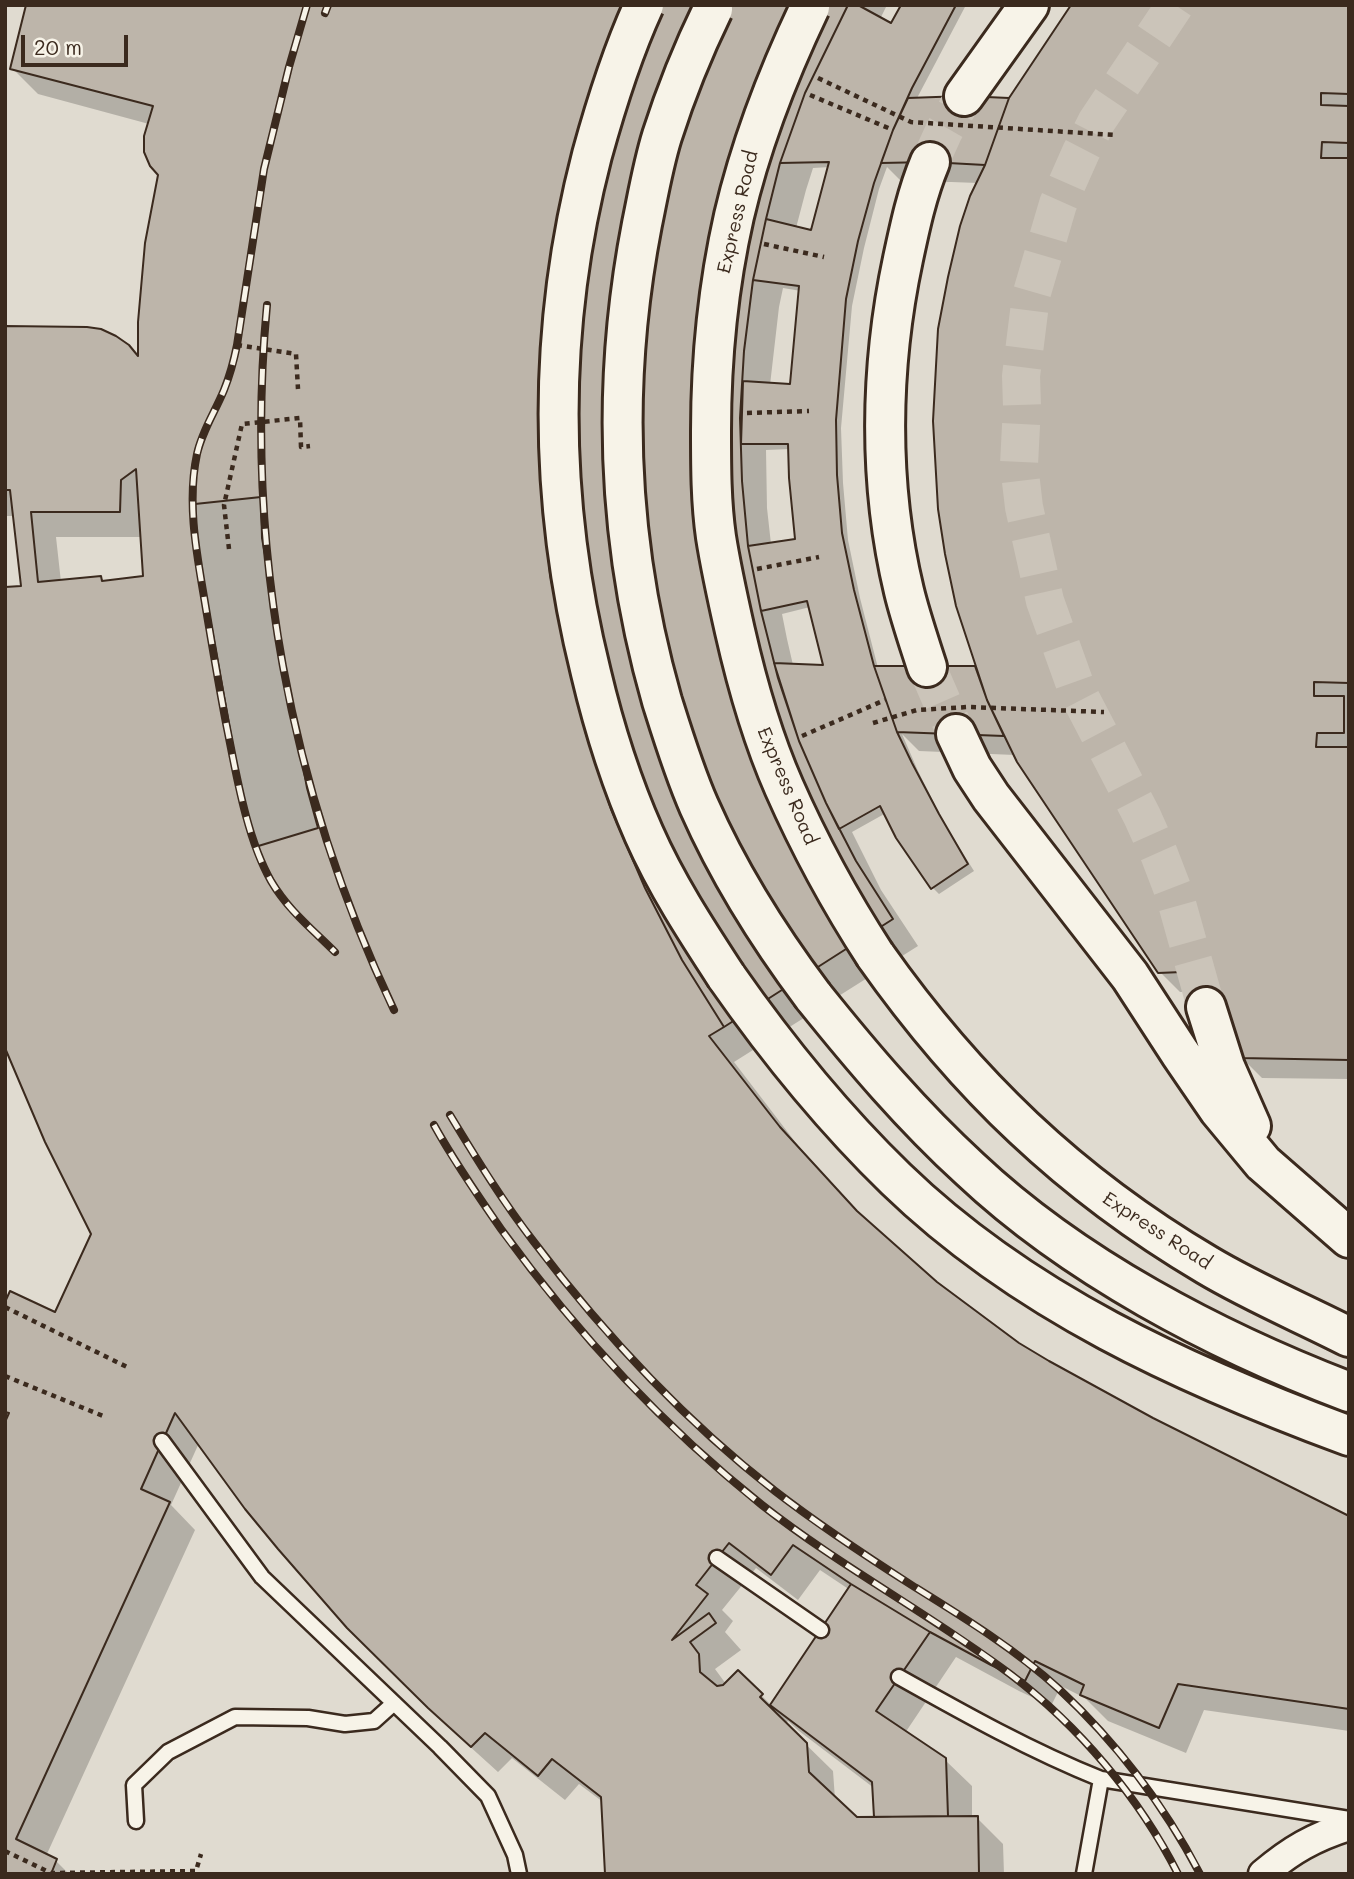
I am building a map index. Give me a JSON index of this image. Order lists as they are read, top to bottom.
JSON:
{
  "streets": {
    "street": ["Express Road"]
  },
  "scale_bar": "20 m"
}
